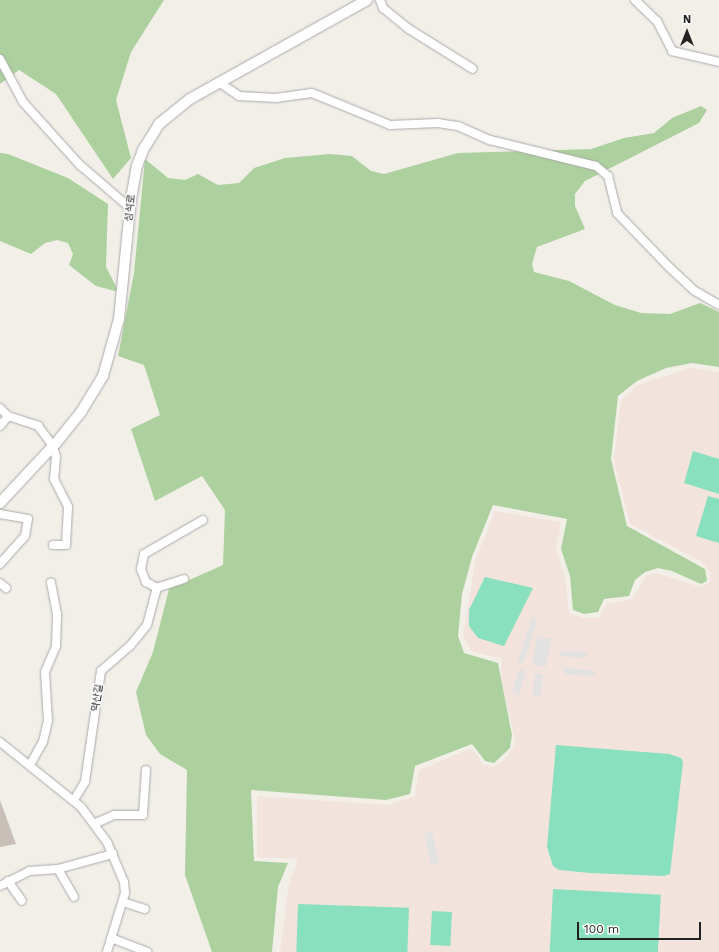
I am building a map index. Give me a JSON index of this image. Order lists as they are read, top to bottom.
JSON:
{
  "streets": {
    "street": ["성석로", "약산길"]
  },
  "scale_bar": "100 m",
  "north": "top"
}
